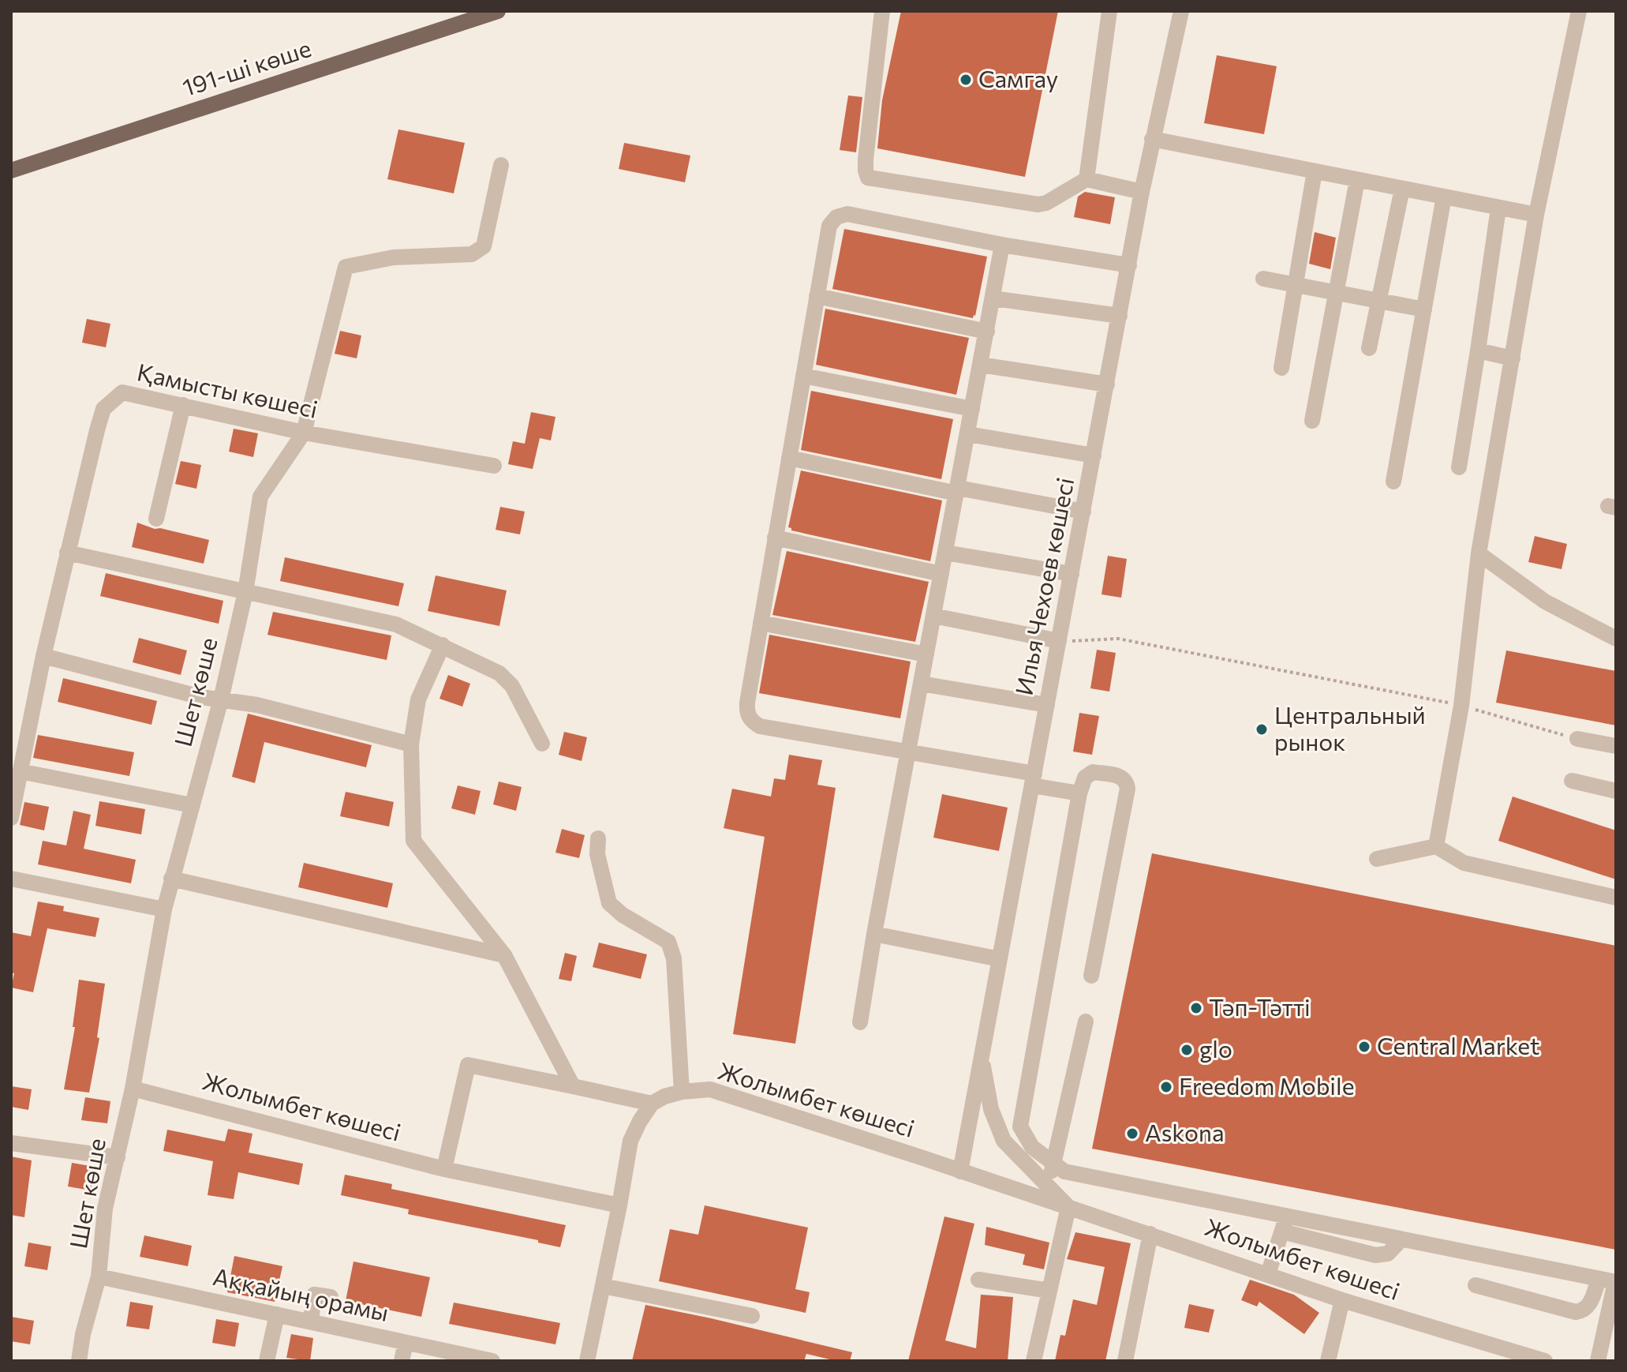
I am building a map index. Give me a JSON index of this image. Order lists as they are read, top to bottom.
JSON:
{
  "streets": {
    "main road": ["191-ші көше"],
    "street": [
      "Қамысты көшесі",
      "Илья Чехоев көшесі",
      "Шет көше",
      "Жолымбет көшесі",
      "Аққайың орамы"
    ]
  },
  "crossings": [
    ["Қамысты көшесі", "Шет көше"],
    ["Илья Чехоев көшесі", "Жолымбет көшесі"],
    ["Шет көше", "Жолымбет көшесі"],
    ["Шет көше", "Аққайың орамы"]
  ],
  "places": [
    "Самгау",
    "Центральный рынок",
    "Тәп-Тәтті",
    "Central Market",
    "glo",
    "Freedom Mobile",
    "Askona"
  ]
}
